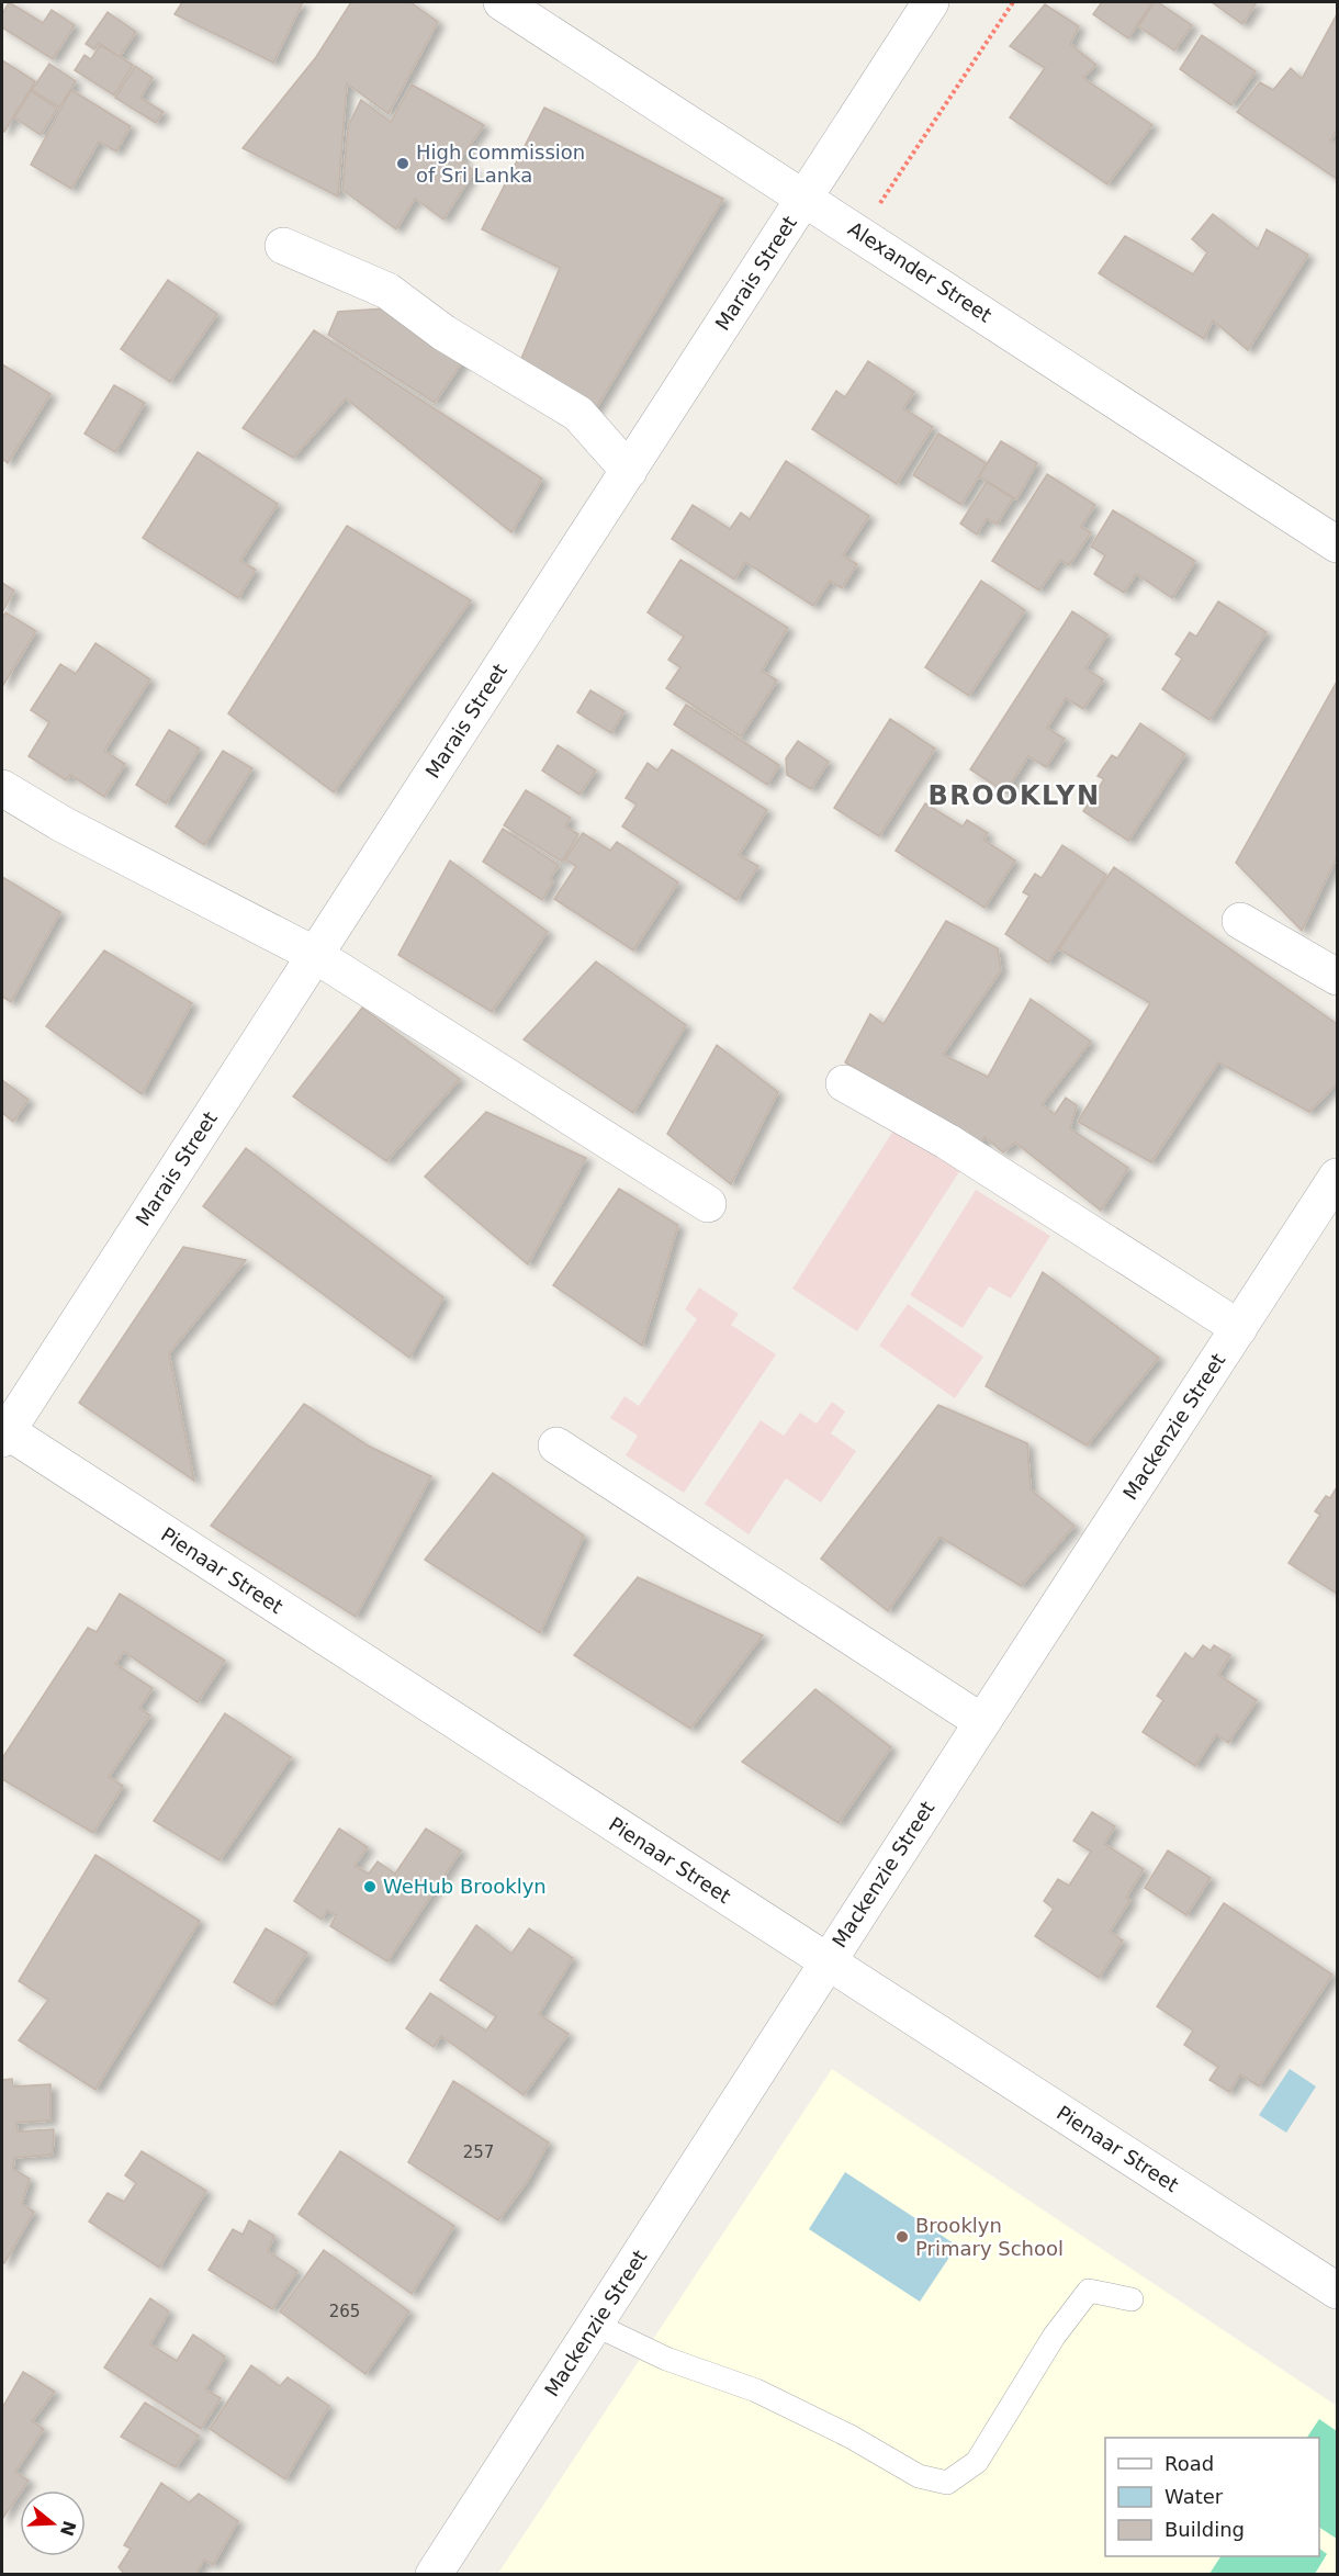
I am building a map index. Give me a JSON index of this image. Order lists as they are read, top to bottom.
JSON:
{
  "streets": {
    "street": [
      "Alexander Street",
      "Marais Street",
      "Mackenzie Street",
      "Pienaar Street"
    ]
  },
  "crossings": [
    ["Alexander Street", "Marais Street"],
    ["Marais Street", "Pienaar Street"],
    ["Mackenzie Street", "Pienaar Street"]
  ],
  "districts": ["BROOKLYN"],
  "places": ["High commission of Sri Lanka", "WeHub Brooklyn", "Brooklyn Primary School"],
  "house_numbers": ["257", "265"],
  "legend": ["Road", "Water", "Building"],
  "north": "right"
}
